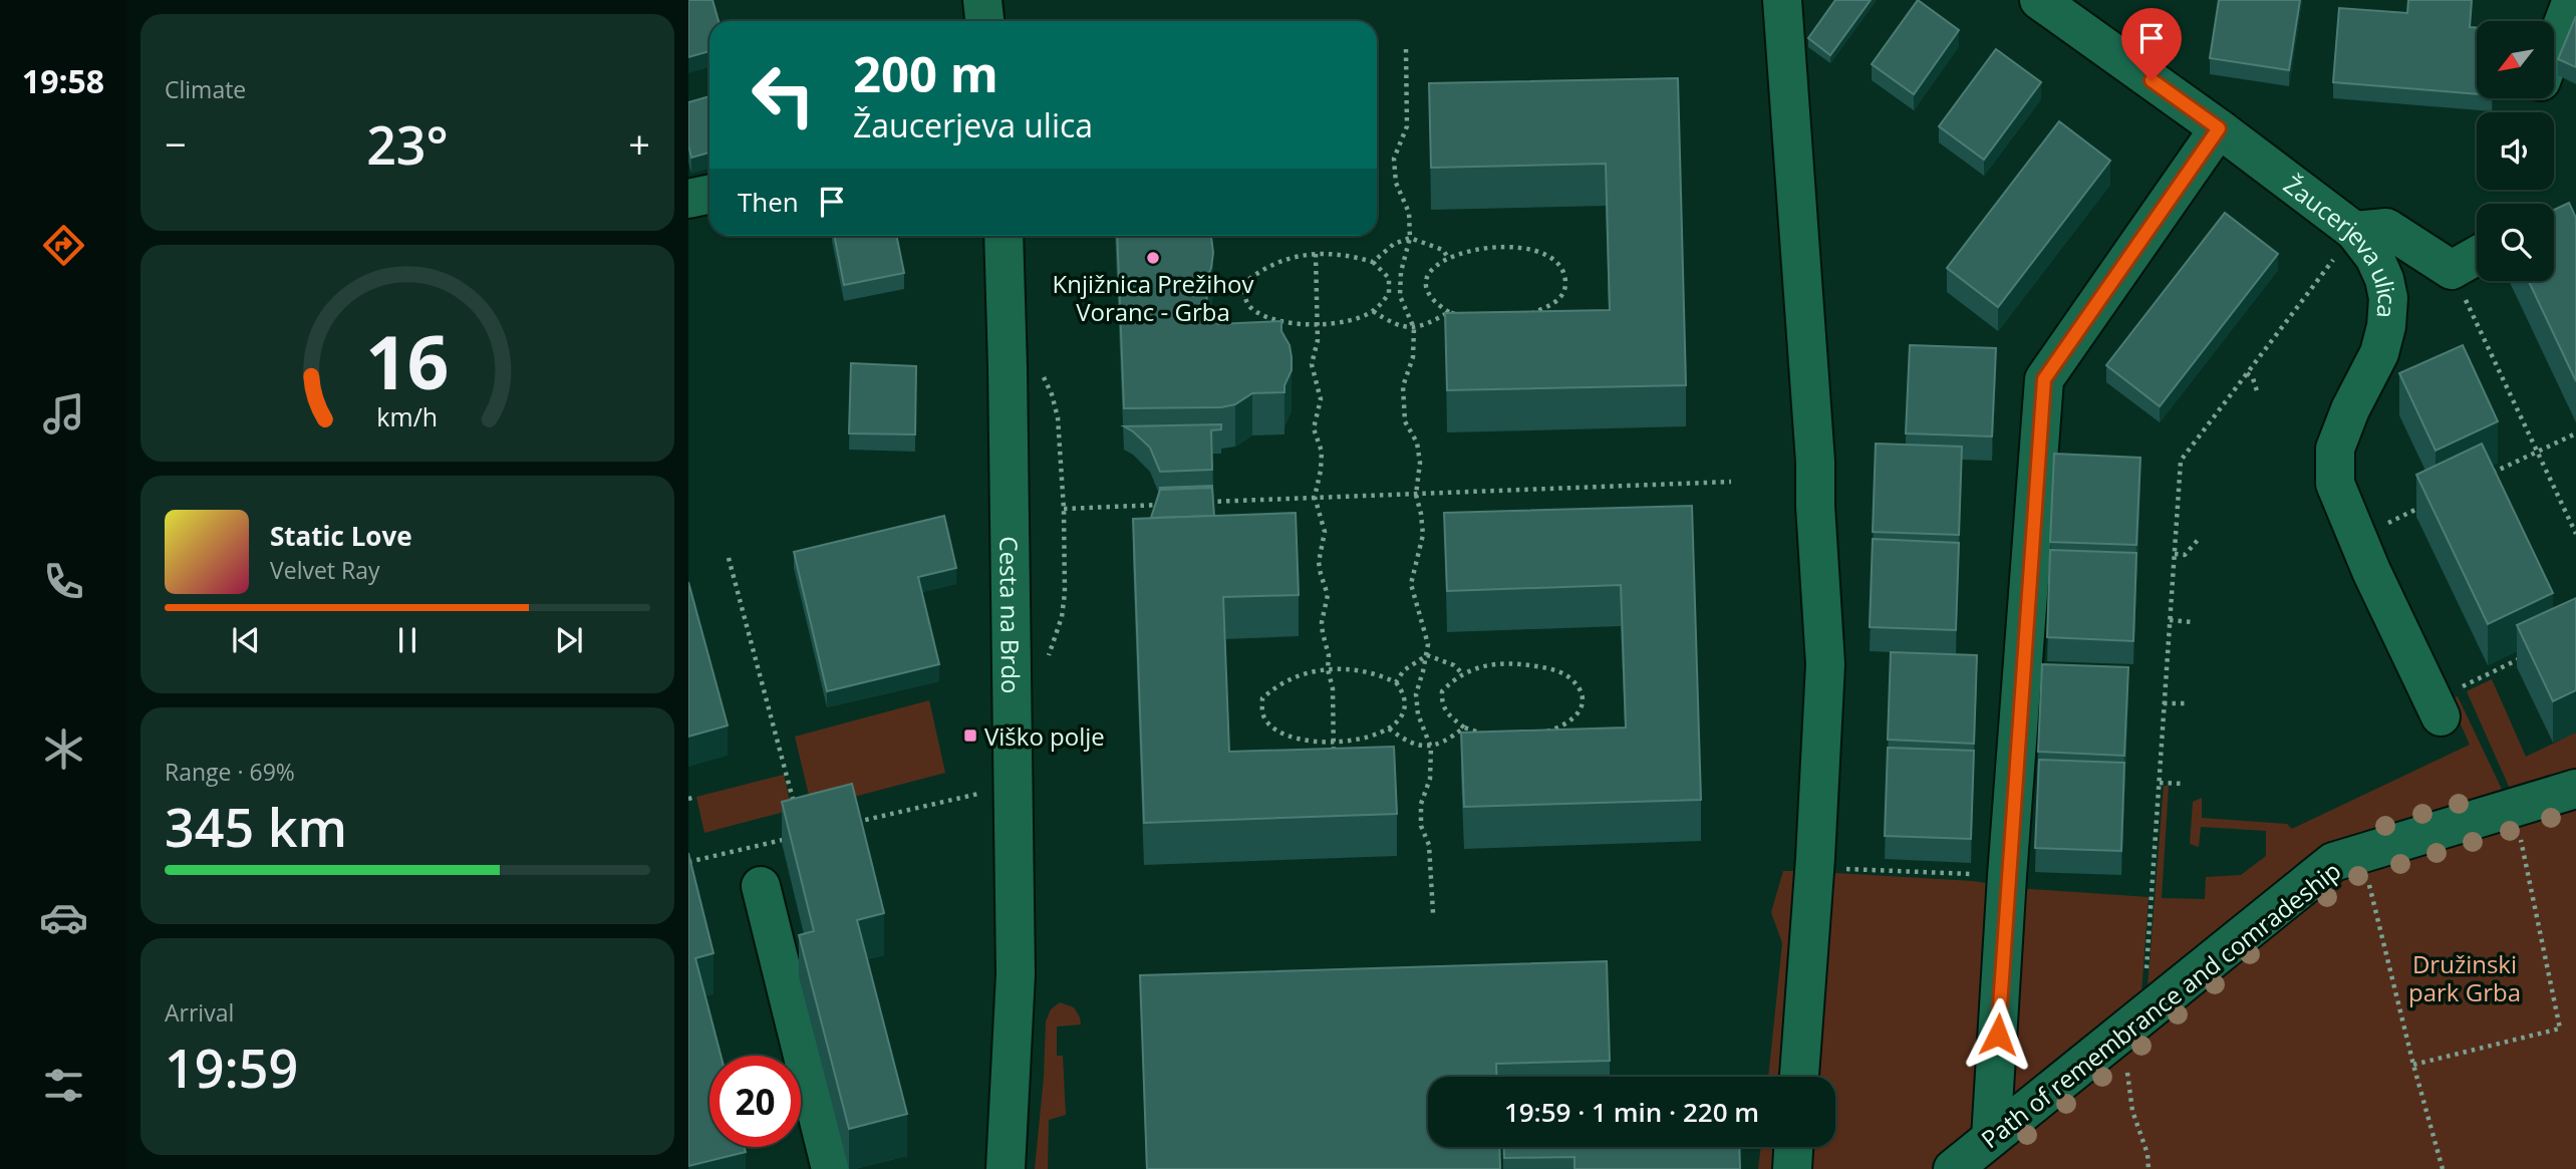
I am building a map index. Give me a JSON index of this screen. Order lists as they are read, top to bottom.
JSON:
{
  "streets": {
    "street": ["Žaucerjeva ulica", "Cesta na Brdo", "Path of remembrance and comradeship"]
  },
  "parks": ["Družinski park Grba"],
  "places": {
    "other": ["Knjižnica Prežihov Voranc - Grba"],
    "transit": ["Viško polje"]
  },
  "north": "bottom left",
  "page": {
    "tabs": "19:58",
    "tile": [
      "Climate",
      ["Range · 69%", "345 km"],
      ["Arrival", "19:59"]
    ],
    "turn": ["200 m", "Žaucerjeva ulica"],
    "heat": ["−", "23°", "+"],
    "then": "Then",
    "song": ["Static Love", "Velvet Ray"],
    "limit": "20",
    "trip": "19:59 · 1 min · 220 m",
    "gauge": ["16", "km/h"]
  }
}
